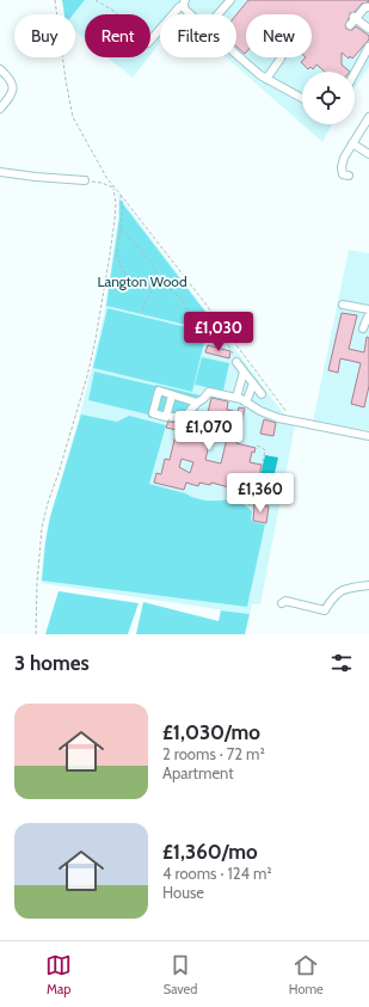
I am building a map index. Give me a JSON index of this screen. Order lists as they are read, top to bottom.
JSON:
{
  "parks": ["Langton Wood"],
  "page": {
    "chip": [
      "Buy",
      "Rent",
      "Filters",
      "New"
    ],
    "price": ["£1,030", "£1,070", "£1,360"],
    "heading": "3 homes",
    "list": [
      {
        "name": "£1,030/mo",
        "note": "2 rooms · 72 m² · Apartment"
      },
      {
        "name": "£1,360/mo",
        "note": "4 rooms · 124 m² · House"
      }
    ],
    "tabs": ["Map", "Saved", "Home"]
  }
}
